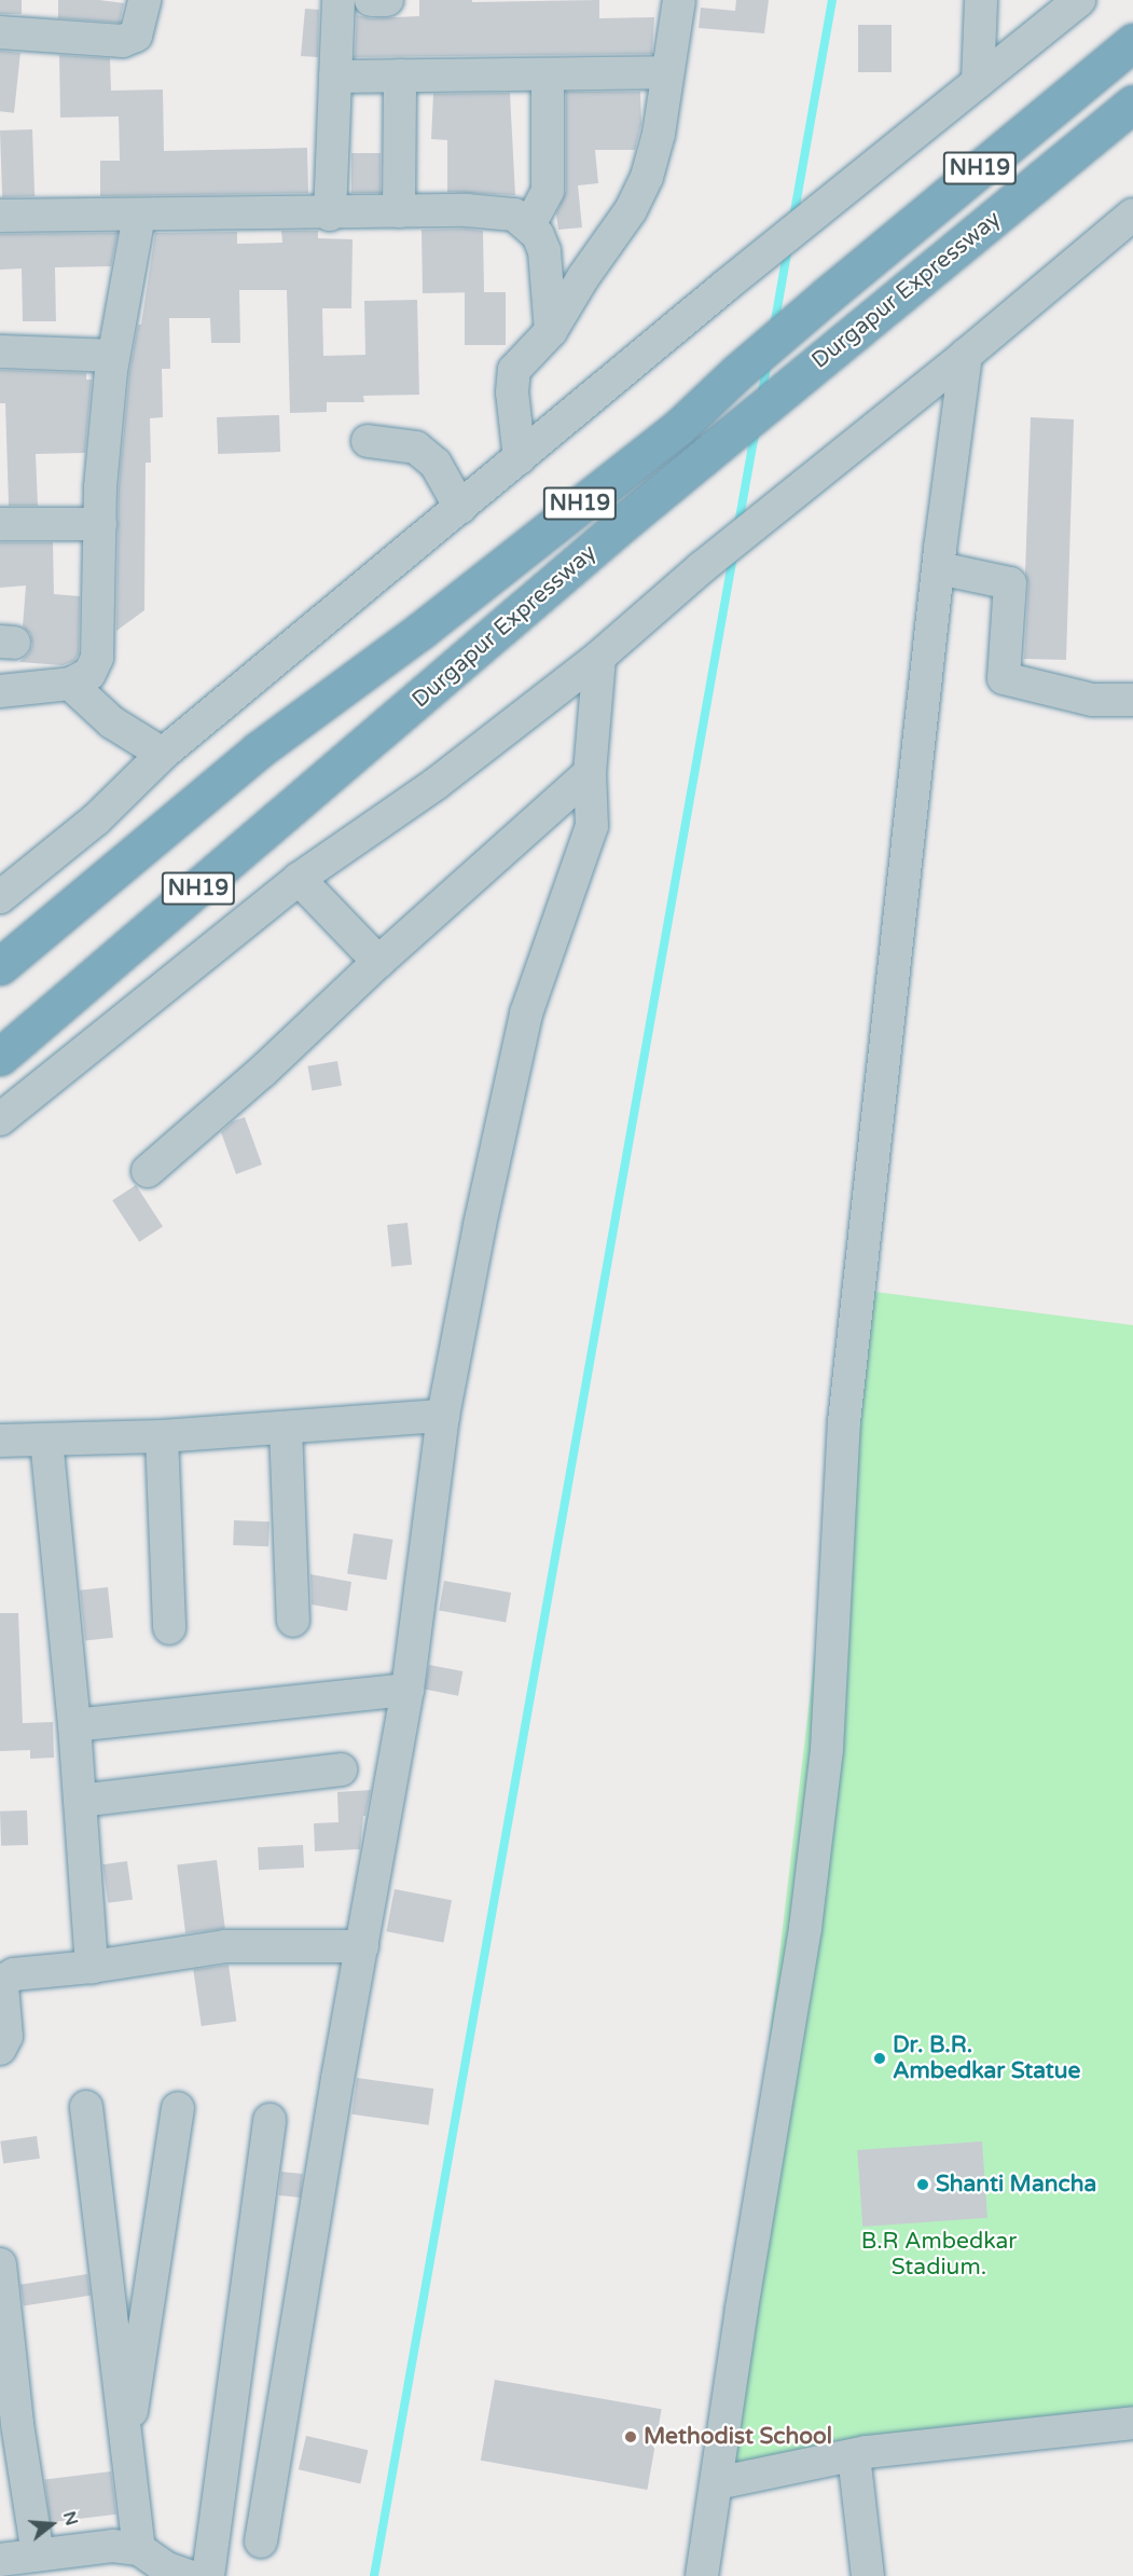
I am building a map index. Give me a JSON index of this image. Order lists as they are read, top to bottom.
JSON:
{
  "streets": {
    "highway": ["NH19", "Durgapur Expressway"]
  },
  "parks": ["B.R Ambedkar Stadium."],
  "places": ["Dr. B.R. Ambedkar Statue", "Shanti Mancha", "Methodist School"],
  "north": "right"
}
